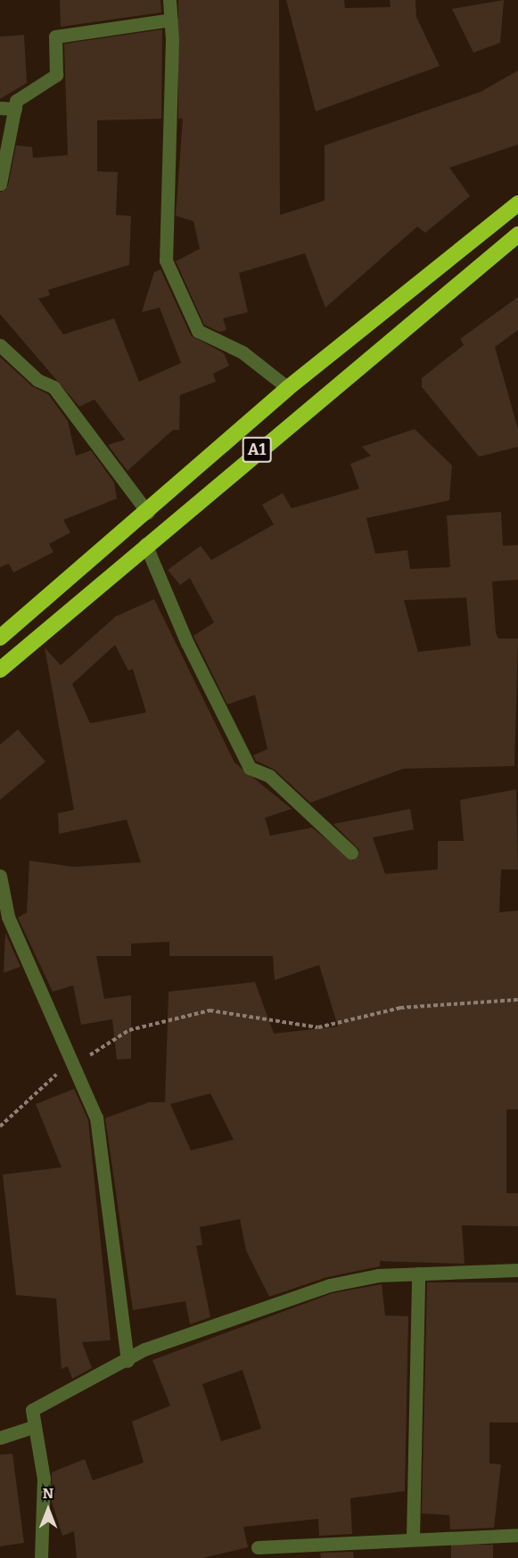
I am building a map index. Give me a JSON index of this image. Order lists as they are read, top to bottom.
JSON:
{
  "streets": {
    "highway": ["A1"]
  },
  "north": "top"
}
